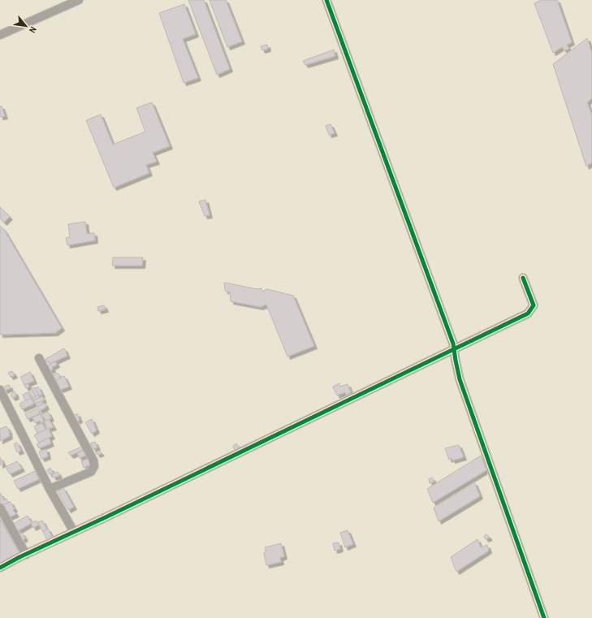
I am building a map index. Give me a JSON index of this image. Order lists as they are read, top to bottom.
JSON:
{
  "north": "bottom right"
}
